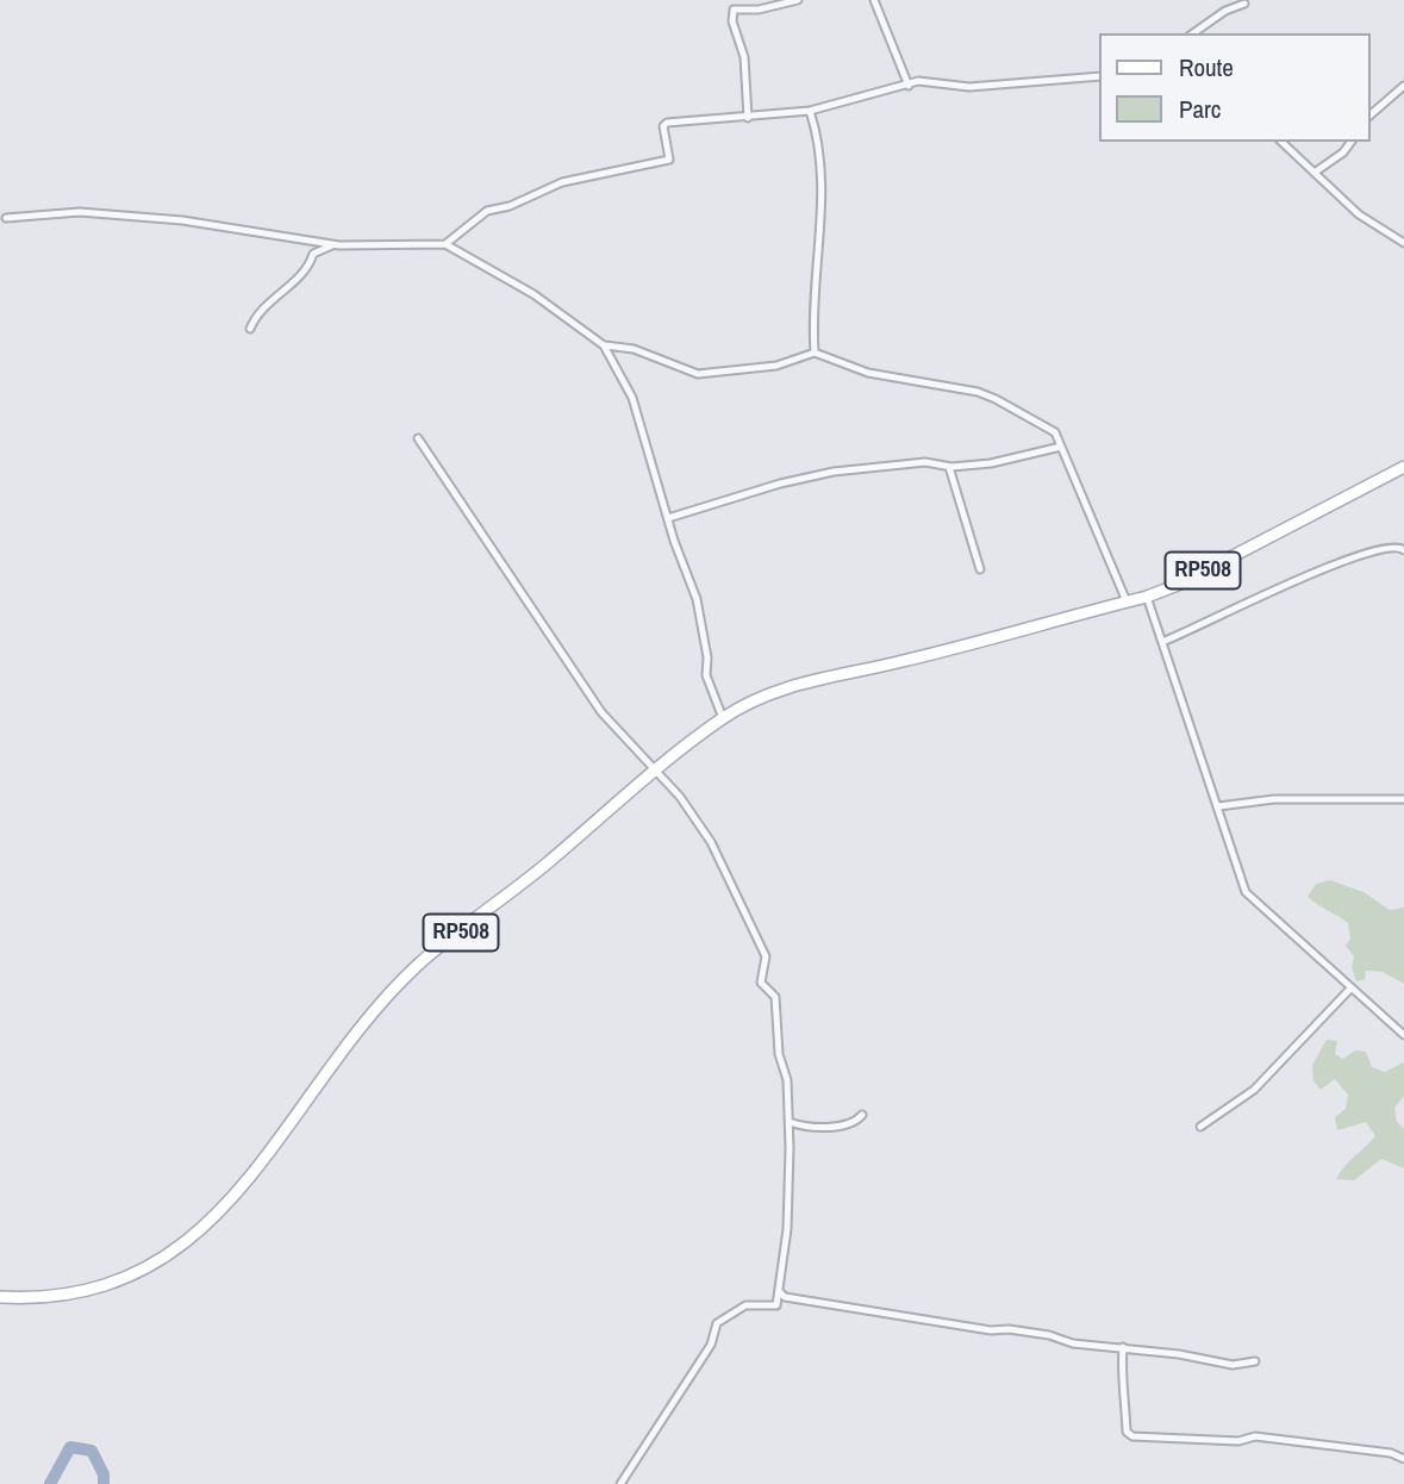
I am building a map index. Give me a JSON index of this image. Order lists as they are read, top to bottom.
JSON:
{
  "streets": {
    "main road": ["RP508"]
  },
  "legend": ["Route", "Parc"]
}
